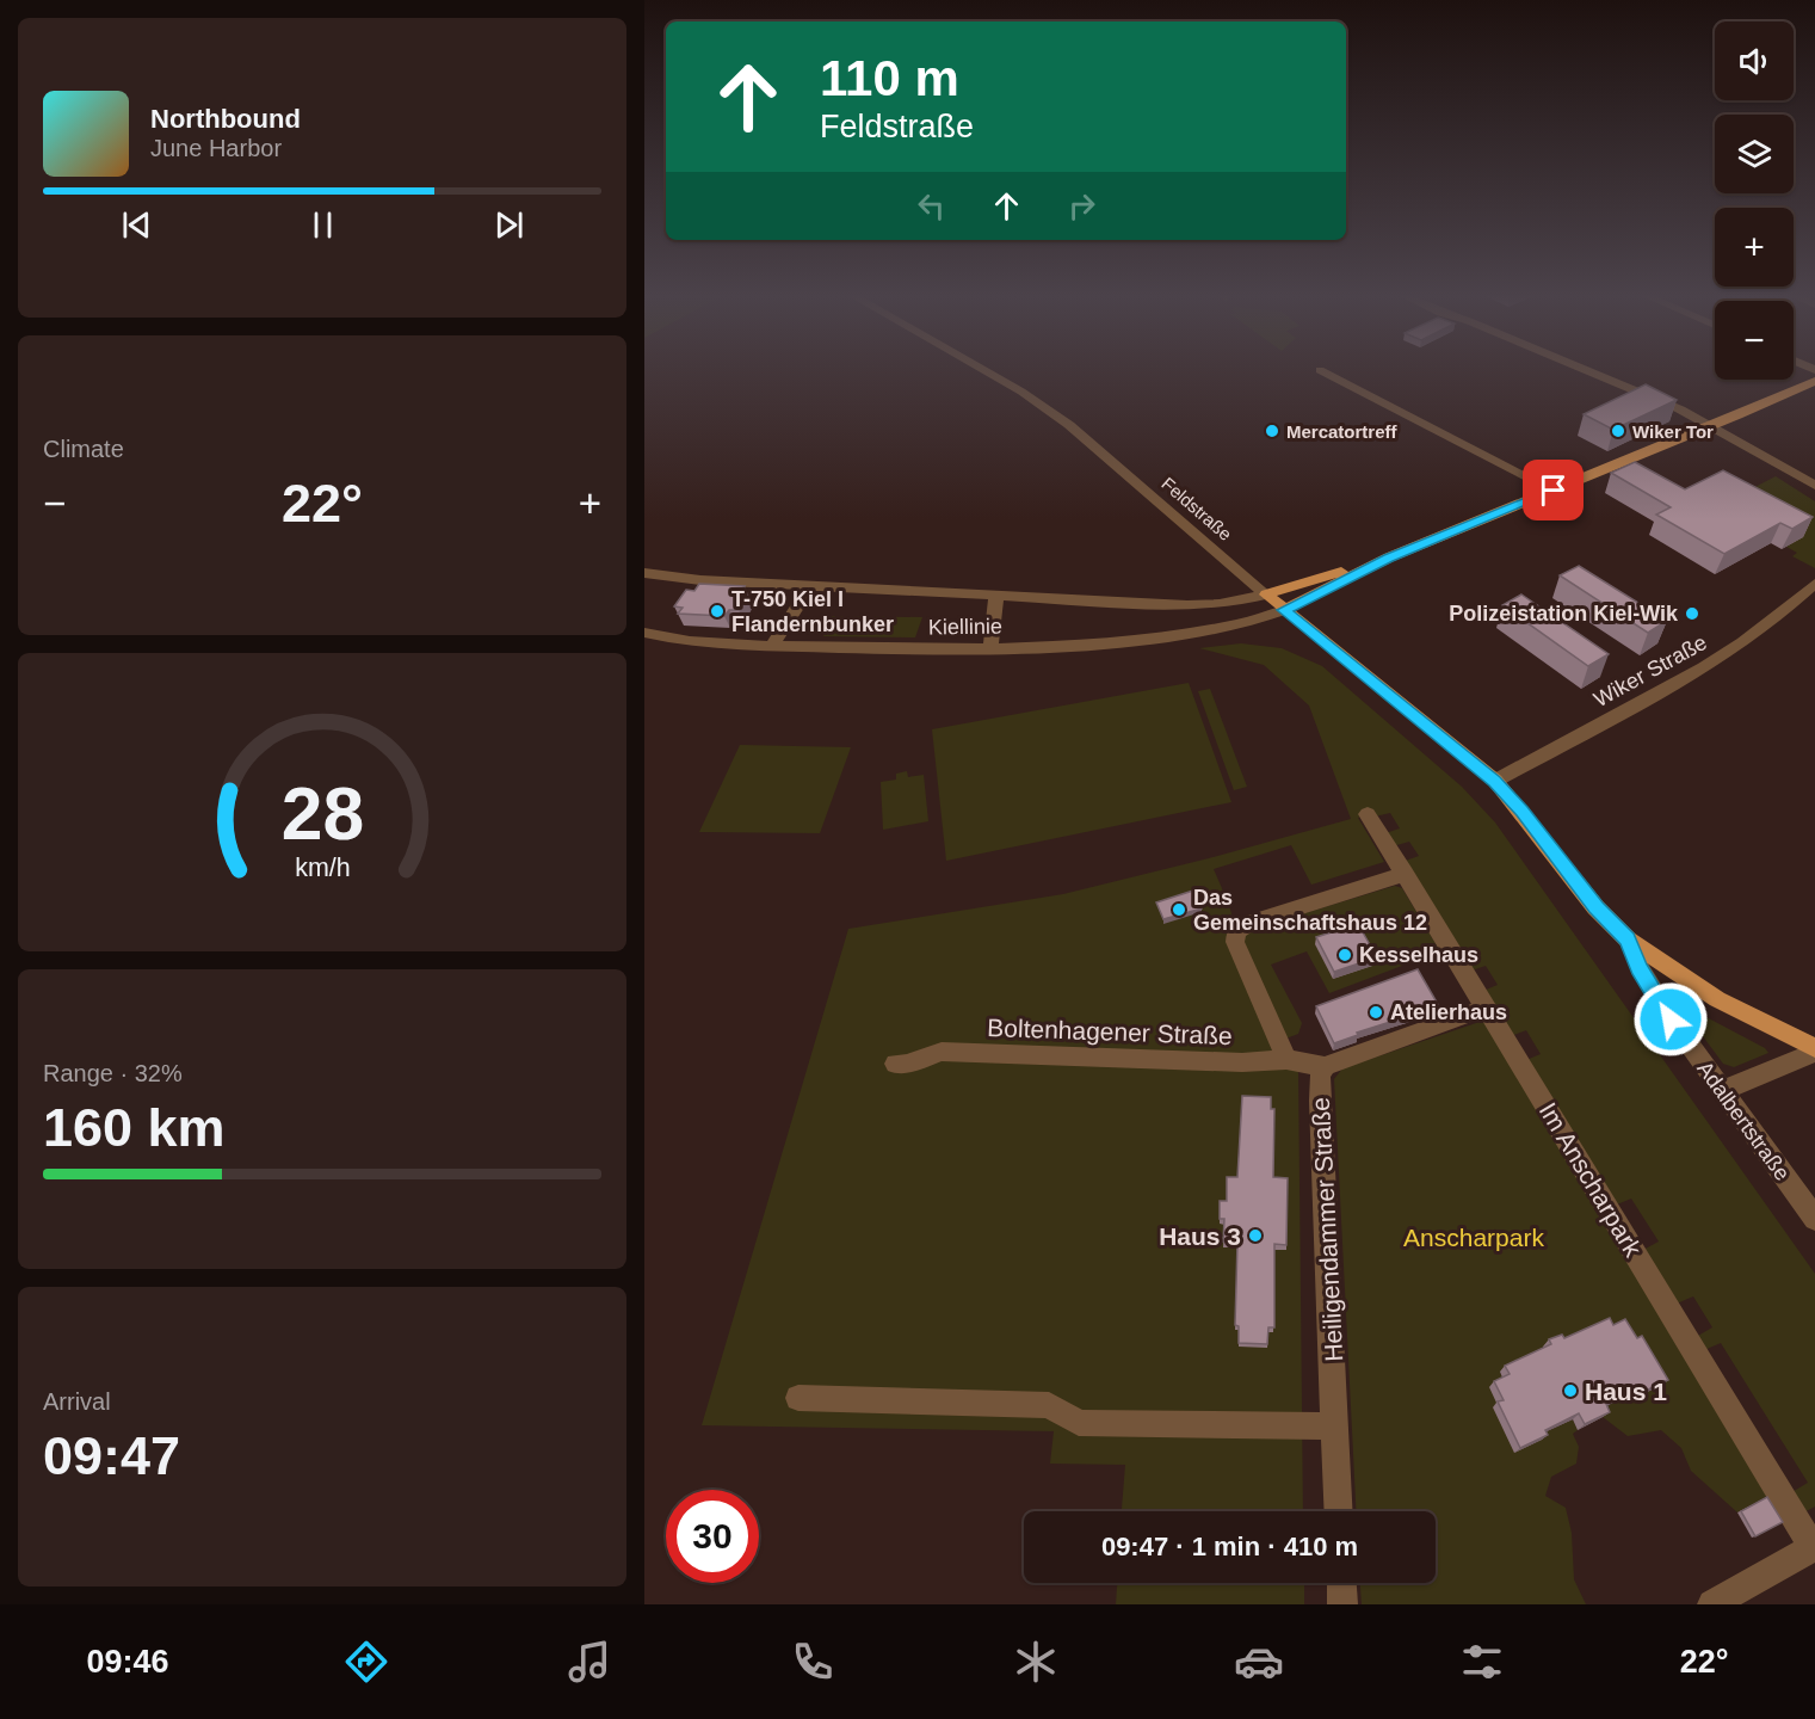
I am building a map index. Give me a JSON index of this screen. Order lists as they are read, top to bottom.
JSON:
{
  "streets": {
    "main road": ["Feldstraße", "Adalbertstraße"],
    "street": [
      "Kiellinie",
      "Wiker Straße",
      "Boltenhagener Straße",
      "Im Anscharpark",
      "Heiligendammer Straße"
    ]
  },
  "crossings": [
    ["Feldstraße", "Kiellinie"],
    ["Feldstraße", "Wiker Straße"],
    ["Feldstraße", "Adalbertstraße"],
    ["Wiker Straße", "Adalbertstraße"],
    ["Boltenhagener Straße", "Heiligendammer Straße"],
    ["Im Anscharpark", "Heiligendammer Straße"]
  ],
  "parks": ["Anscharpark"],
  "places": [
    "Mercatortreff",
    "Wiker Tor",
    "T-750 Kiel I Flandernbunker",
    "Polizeistation Kiel-Wik",
    "Das Gemeinschaftshaus 12",
    "Kesselhaus",
    "Atelierhaus",
    "Haus 3",
    "Haus 1"
  ],
  "page": {
    "map_buttons": ["+", "−"],
    "turn": ["110 m", "Feldstraße"],
    "song": ["Northbound", "June Harbor"],
    "tile": [
      "Climate",
      ["Range · 32%", "160 km"],
      ["Arrival", "09:47"]
    ],
    "heat": ["−", "22°", "+"],
    "limit": "30",
    "trip": "09:47 · 1 min · 410 m",
    "tabs": ["09:46", "22°"],
    "gauge": ["28", "km/h"]
  }
}
